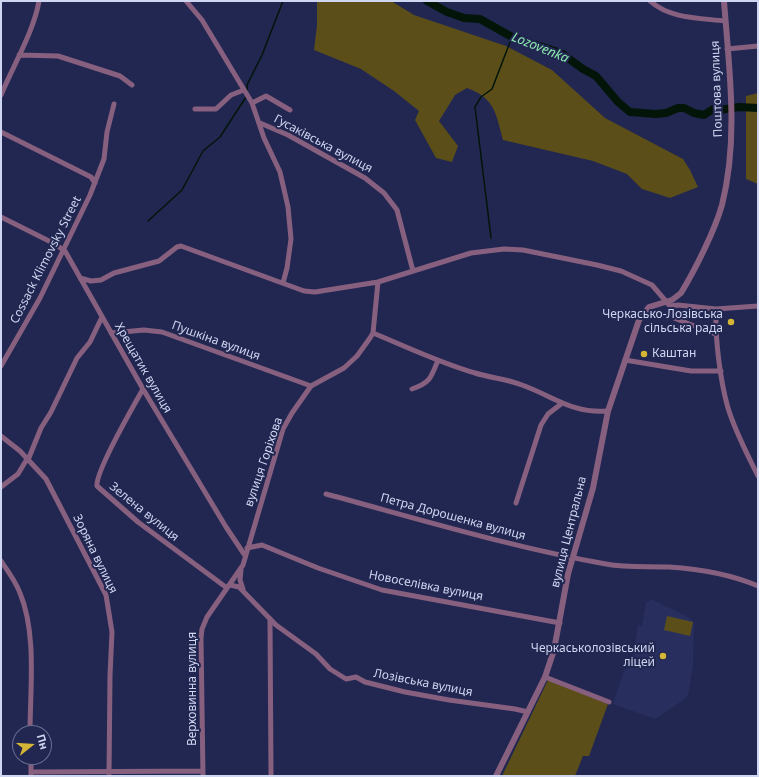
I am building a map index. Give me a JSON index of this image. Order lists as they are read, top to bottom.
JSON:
{
  "streets": {
    "street": [
      "Поштова вулиця",
      "Гусаківська вулиця",
      "Cossack Klimovsky Street",
      "Пушкіна вулиця",
      "Хрещатик вулиця",
      "вулиця Горіхова",
      "Зелена вулиця",
      "Петра Дорошенка вулиця",
      "вулиця Центральна",
      "Зоряна вулиця",
      "Новоселівка вулиця",
      "Лозівська вулиця",
      "Верховинна вулиця"
    ]
  },
  "crossings": [
    ["Поштова вулиця", "вулиця Центральна"],
    ["Cossack Klimovsky Street", "Хрещатик вулиця"],
    ["Пушкіна вулиця", "Хрещатик вулиця"],
    ["Пушкіна вулиця", "вулиця Горіхова"],
    ["Хрещатик вулиця", "вулиця Горіхова"],
    ["Хрещатик вулиця", "Зелена вулиця"],
    ["вулиця Горіхова", "Зелена вулиця"],
    ["вулиця Горіхова", "Новоселівка вулиця"],
    ["вулиця Горіхова", "Лозівська вулиця"],
    ["вулиця Горіхова", "Верховинна вулиця"],
    ["Зелена вулиця", "Лозівська вулиця"],
    ["Зелена вулиця", "Верховинна вулиця"],
    ["Петра Дорошенка вулиця", "вулиця Центральна"],
    ["вулиця Центральна", "Новоселівка вулиця"],
    ["вулиця Центральна", "Лозівська вулиця"],
    ["Лозівська вулиця", "Верховинна вулиця"]
  ],
  "water": ["Lozovenka"],
  "places": ["Черкасько-Лозівська сільська рада", "Каштан", "Черкаськолозівський ліцей"],
  "north": "right"
}
